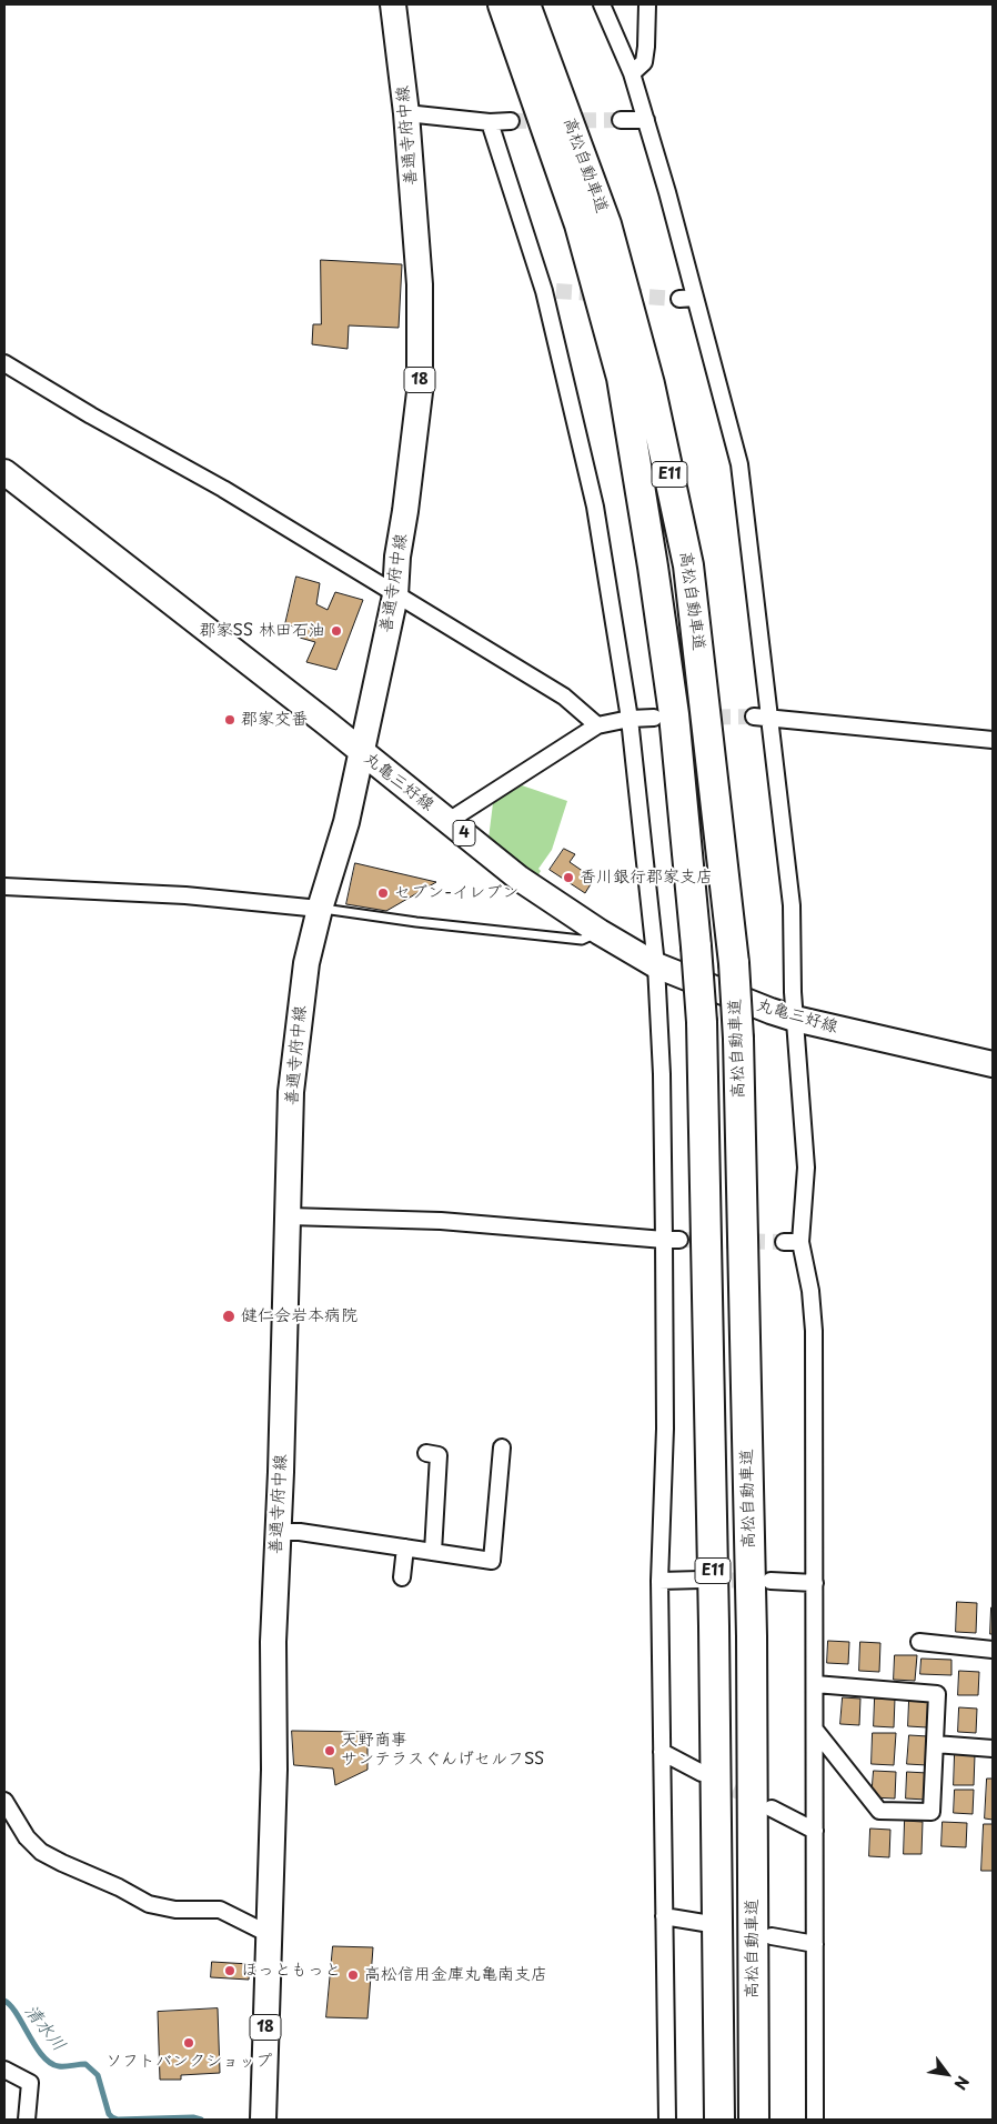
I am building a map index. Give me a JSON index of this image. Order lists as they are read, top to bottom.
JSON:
{
  "streets": {
    "highway": ["高松自動車道", "E11"],
    "main road": [
      "善通寺府中線",
      "18",
      "丸亀三好線",
      "4"
    ]
  },
  "crossings": [
    ["善通寺府中線", "丸亀三好線"]
  ],
  "water": ["清水川"],
  "places": [
    "郡家SS 林田石油",
    "郡家交番",
    "香川銀行郡家支店",
    "セブン-イレブン",
    "健仁会岩本病院",
    "天野商事 サンテラスぐんげセルフSS",
    "ほっともっと",
    "高松信用金庫丸亀南支店",
    "ソフトバンクショップ"
  ],
  "north": "bottom right"
}
